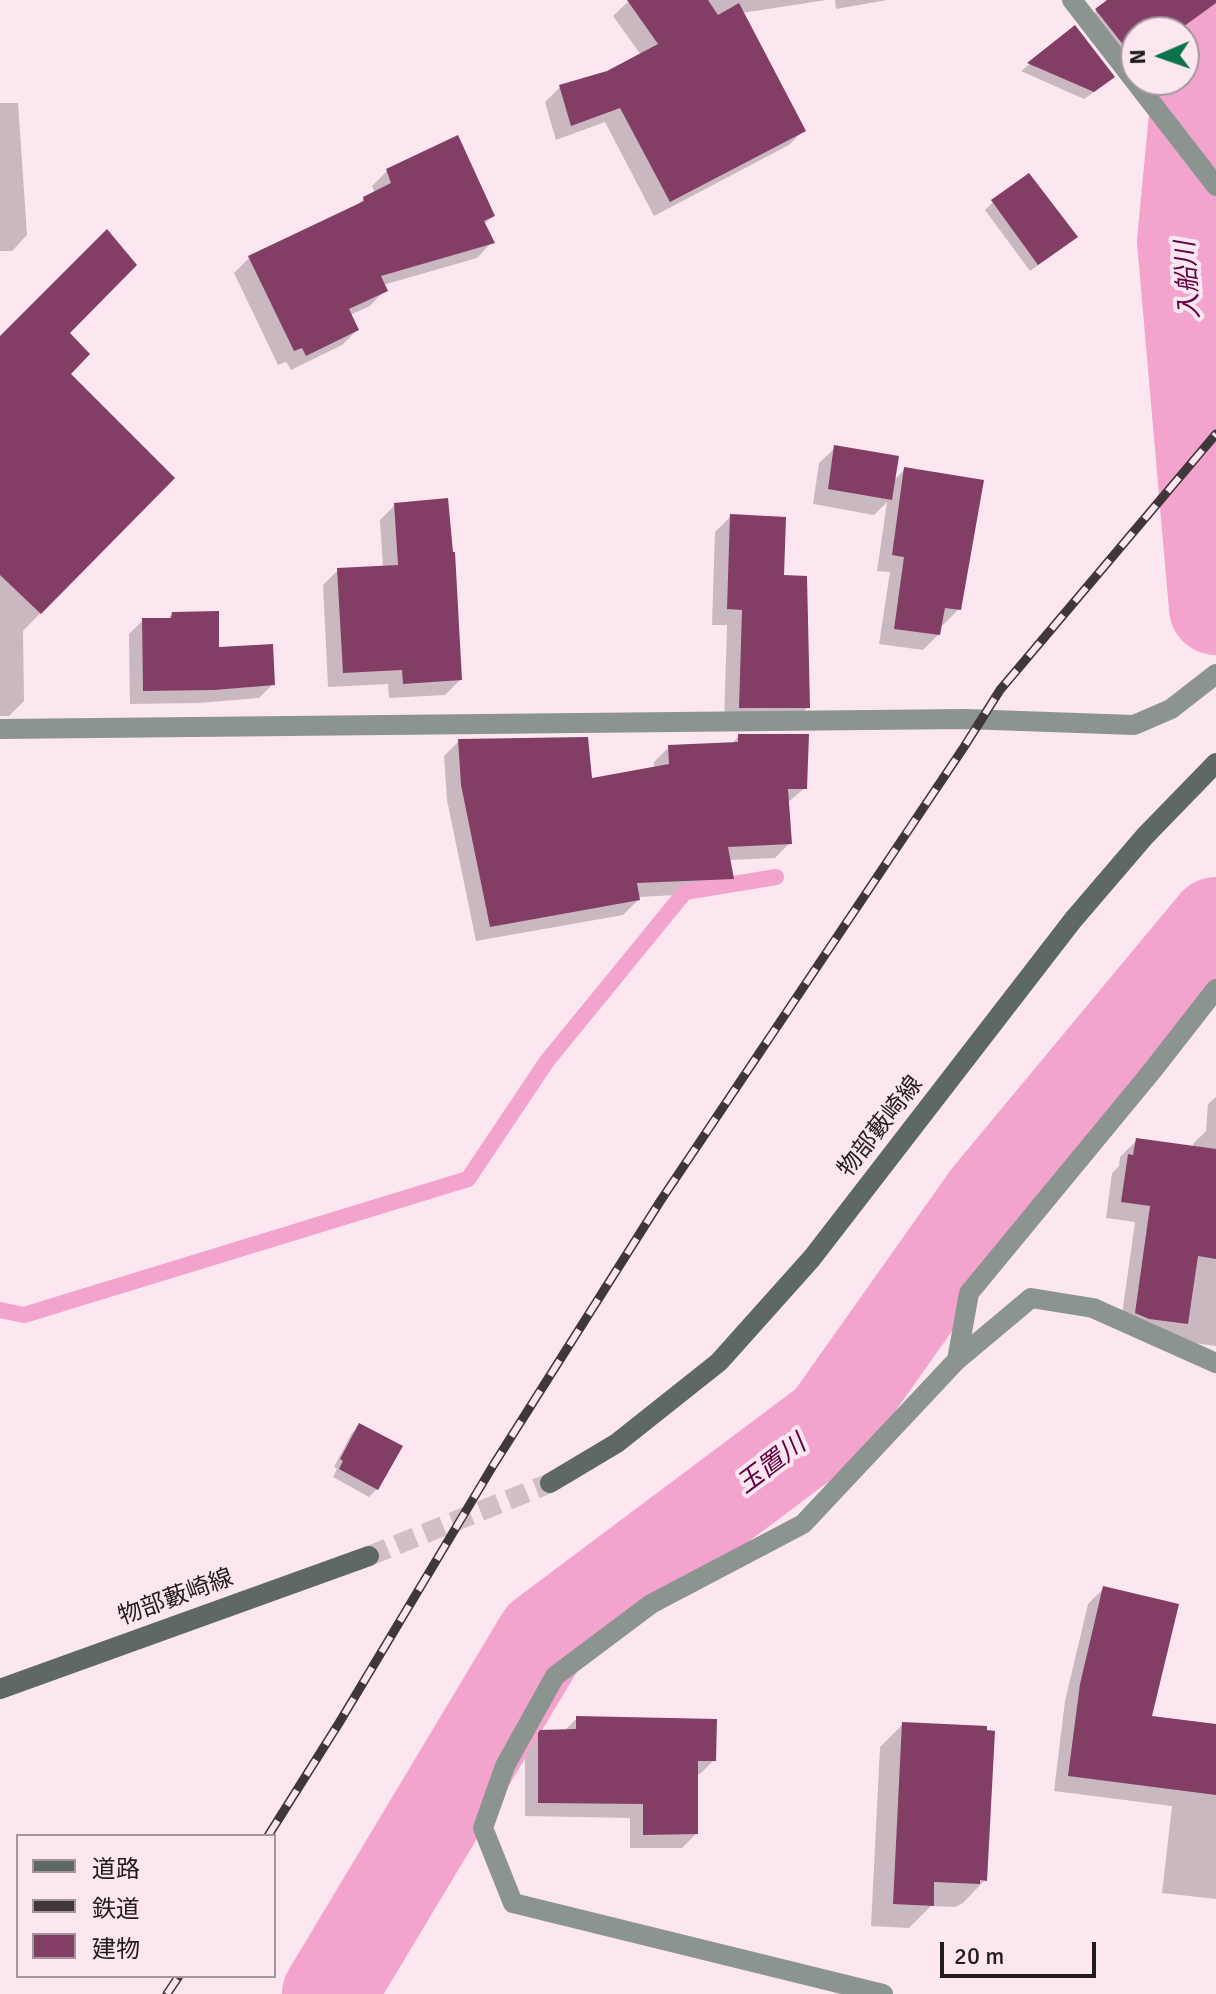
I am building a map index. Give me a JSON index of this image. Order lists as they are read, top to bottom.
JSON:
{
  "streets": {
    "main road": ["物部藪崎線"]
  },
  "water": ["入船川", "玉置川"],
  "legend": ["道路", "鉄道", "建物"],
  "scale_bar": "20 m",
  "north": "left"
}
